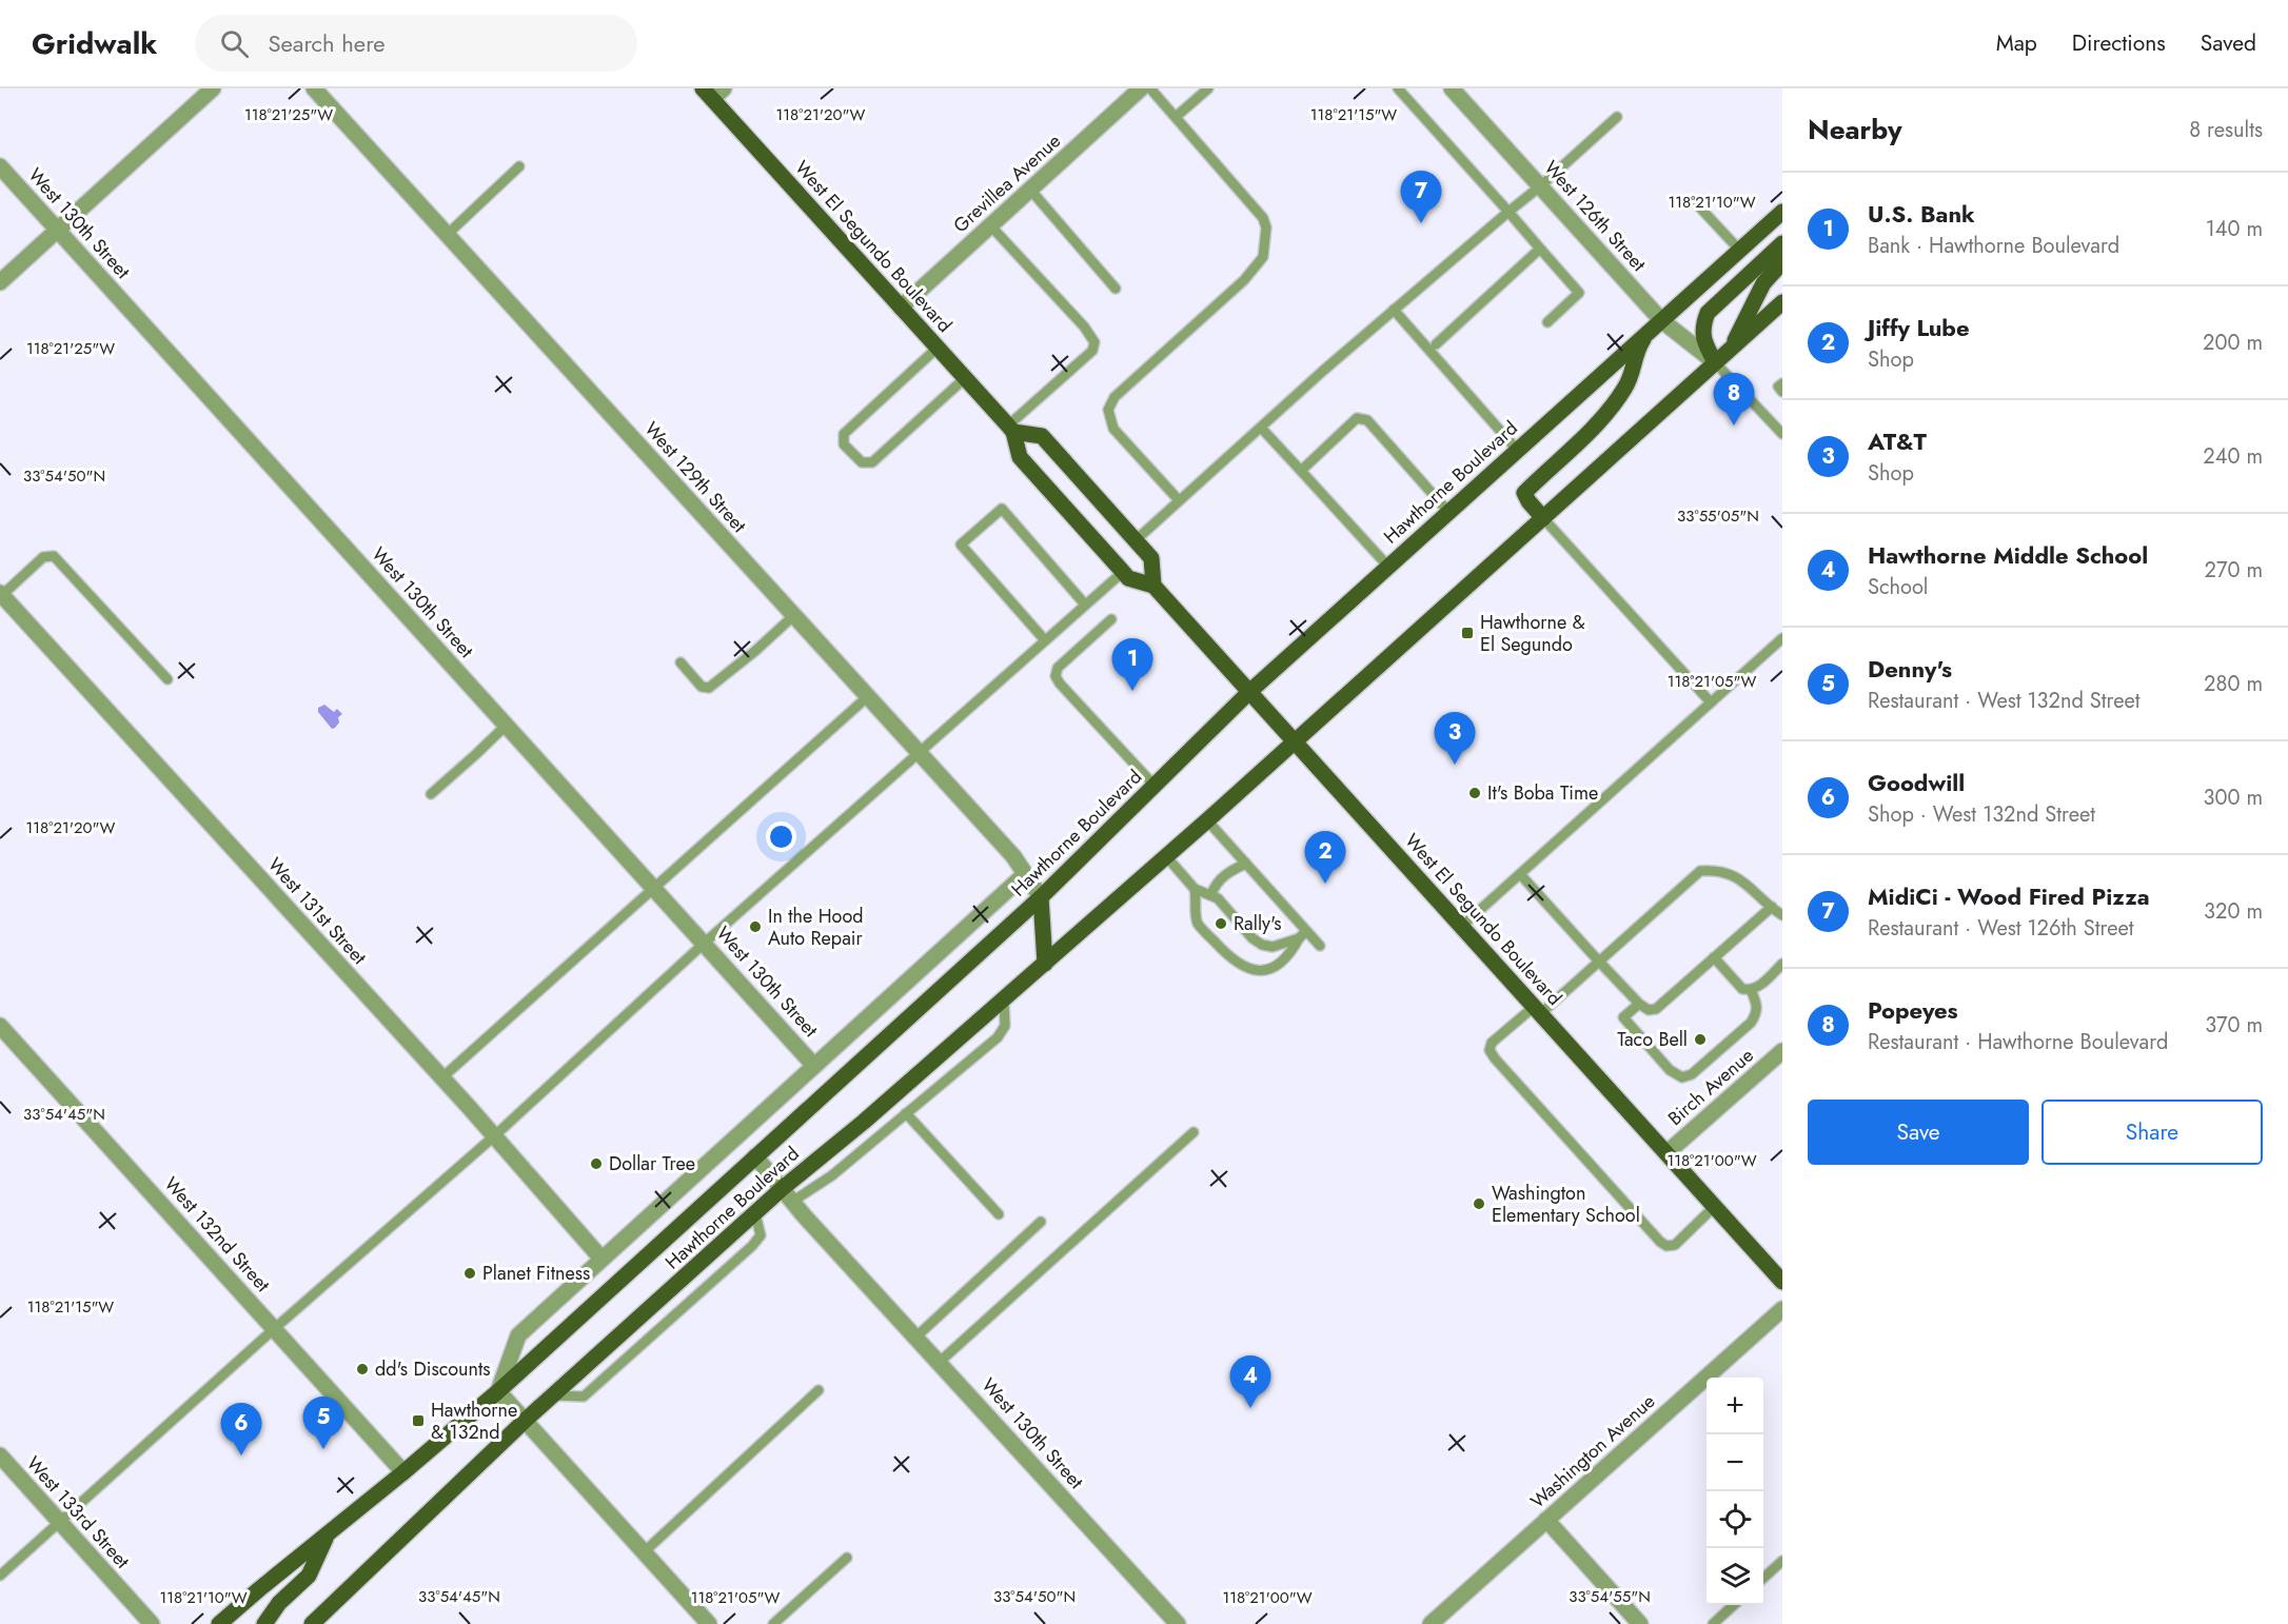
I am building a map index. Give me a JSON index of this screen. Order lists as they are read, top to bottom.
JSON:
{
  "streets": {
    "main road": ["West El Segundo Boulevard", "Hawthorne Boulevard"],
    "street": [
      "Grevillea Avenue",
      "West 126th Street",
      "West 130th Street",
      "West 129th Street",
      "West 131st Street",
      "Birch Avenue",
      "West 132nd Street",
      "Washington Avenue",
      "West 133rd Street"
    ]
  },
  "crossings": [
    ["Grevillea Avenue", "West El Segundo Boulevard"],
    ["West 126th Street", "Hawthorne Boulevard"],
    ["West 130th Street", "Hawthorne Boulevard"],
    ["West El Segundo Boulevard", "Hawthorne Boulevard"],
    ["West El Segundo Boulevard", "Birch Avenue"],
    ["West 129th Street", "Hawthorne Boulevard"],
    ["Hawthorne Boulevard", "West 132nd Street"]
  ],
  "places": {
    "transit": ["Hawthorne & El Segundo", "Hawthorne & 132nd"],
    "other": [
      "It's Boba Time",
      "Rally's",
      "In the Hood Auto Repair",
      "Taco Bell",
      "Dollar Tree",
      "Washington Elementary School",
      "Planet Fitness",
      "dd's Discounts"
    ]
  },
  "page": {
    "header": "Gridwalk",
    "search": "Search here",
    "nav": ["Map", "Directions", "Saved"],
    "heading": ["Nearby", "8 results"],
    "pins": [
      "7",
      "8",
      "1",
      "3",
      "2",
      "4",
      "5",
      "6"
    ],
    "list": [
      {
        "mark": "1",
        "name": "U.S. Bank",
        "note": "Bank · Hawthorne Boulevard",
        "value": "140 m"
      },
      {
        "mark": "2",
        "name": "Jiffy Lube",
        "note": "Shop",
        "value": "200 m"
      },
      {
        "mark": "3",
        "name": "AT&T",
        "note": "Shop",
        "value": "240 m"
      },
      {
        "mark": "4",
        "name": "Hawthorne Middle School",
        "note": "School",
        "value": "270 m"
      },
      {
        "mark": "5",
        "name": "Denny's",
        "note": "Restaurant · West 132nd Street",
        "value": "280 m"
      },
      {
        "mark": "6",
        "name": "Goodwill",
        "note": "Shop · West 132nd Street",
        "value": "300 m"
      },
      {
        "mark": "7",
        "name": "MidiCi - Wood Fired Pizza",
        "note": "Restaurant · West 126th Street",
        "value": "320 m"
      },
      {
        "mark": "8",
        "name": "Popeyes",
        "note": "Restaurant · Hawthorne Boulevard",
        "value": "370 m"
      }
    ],
    "buttons": ["Save", "Share"],
    "map_buttons": ["+", "−"]
  },
  "coordinates": [
    "118°21'25\"W",
    "118°21'20\"W",
    "118°21'15\"W",
    "118°21'10\"W",
    "33°54'50\"N",
    "33°55'05\"N",
    "118°21'05\"W",
    "33°54'45\"N",
    "118°21'00\"W",
    "33°54'55\"N"
  ]
}
